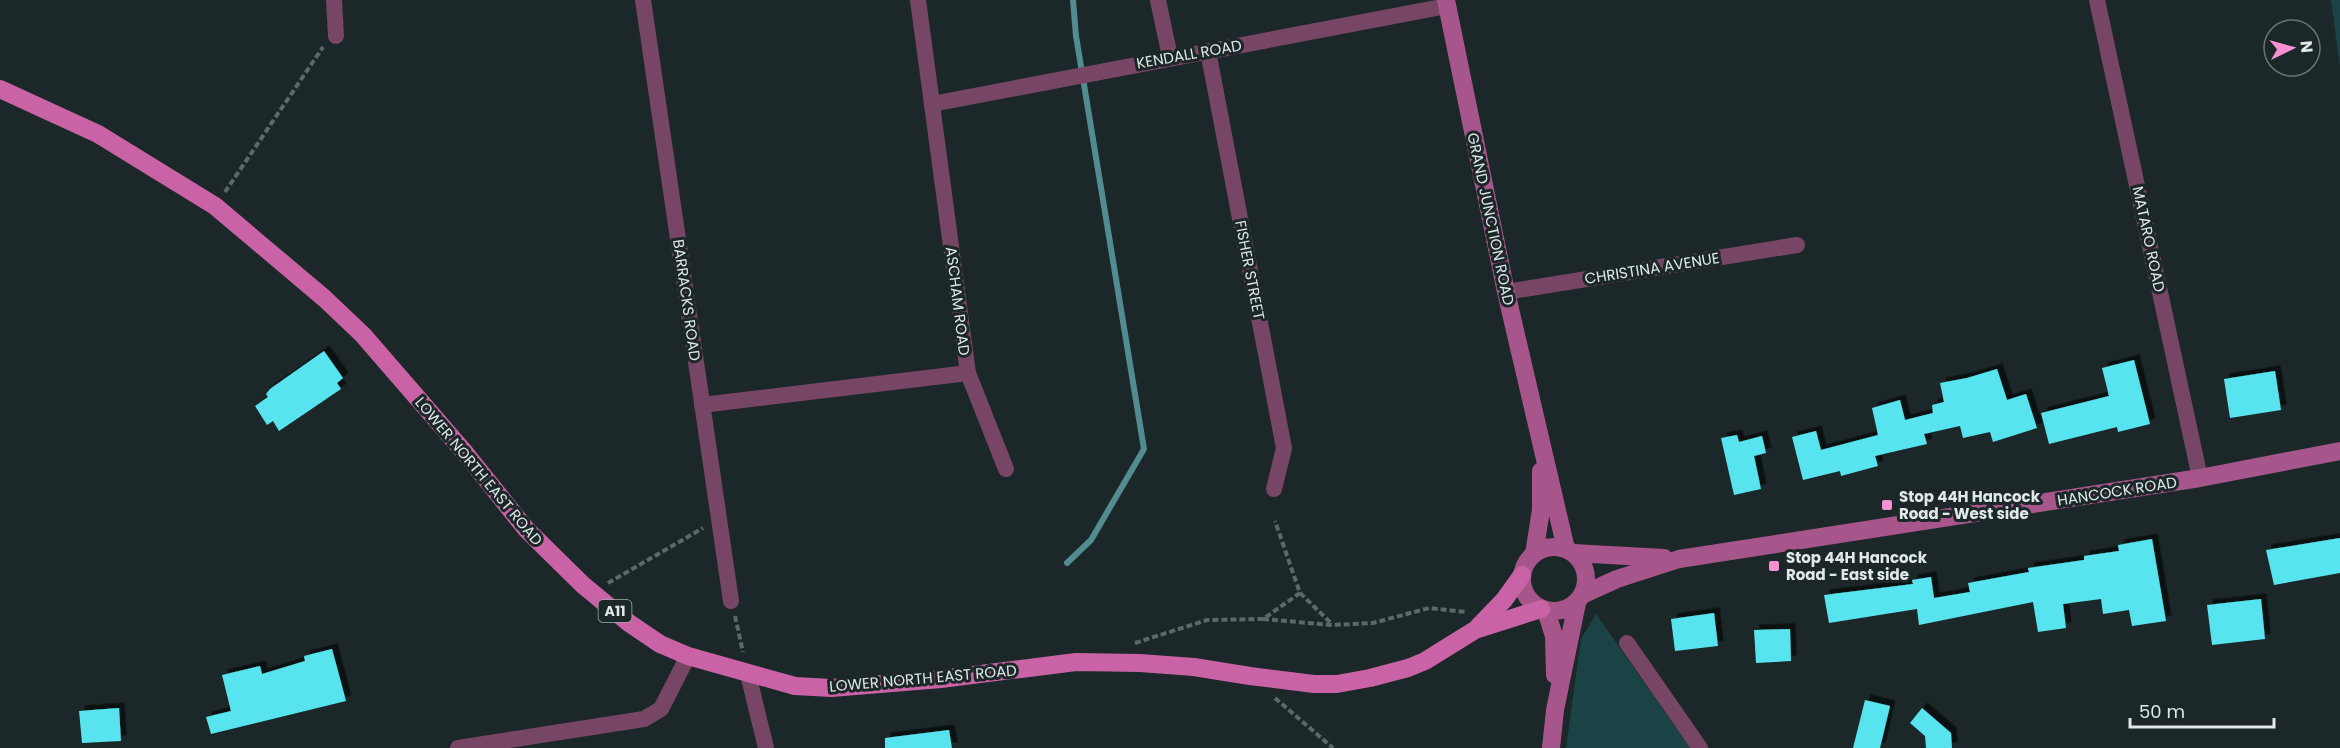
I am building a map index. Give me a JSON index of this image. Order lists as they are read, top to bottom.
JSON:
{
  "streets": {
    "main road": [
      "GRAND JUNCTION ROAD",
      "LOWER NORTH EAST ROAD",
      "HANCOCK ROAD",
      "A11"
    ],
    "street": [
      "KENDALL ROAD",
      "MATARO ROAD",
      "CHRISTINA AVENUE",
      "FISHER STREET",
      "BARRACKS ROAD",
      "ASCHAM ROAD"
    ]
  },
  "crossings": [
    ["KENDALL ROAD", "GRAND JUNCTION ROAD"],
    ["KENDALL ROAD", "FISHER STREET"],
    ["KENDALL ROAD", "ASCHAM ROAD"],
    ["GRAND JUNCTION ROAD", "CHRISTINA AVENUE"],
    ["GRAND JUNCTION ROAD", "LOWER NORTH EAST ROAD"],
    ["GRAND JUNCTION ROAD", "HANCOCK ROAD"],
    ["GRAND JUNCTION ROAD", "A11"],
    ["MATARO ROAD", "HANCOCK ROAD"],
    ["BARRACKS ROAD", "ASCHAM ROAD"],
    ["LOWER NORTH EAST ROAD", "HANCOCK ROAD"],
    ["LOWER NORTH EAST ROAD", "A11"],
    ["HANCOCK ROAD", "A11"]
  ],
  "places": {
    "transit": ["Stop 44H Hancock Road - West side", "Stop 44H Hancock Road - East side"]
  },
  "scale_bar": "50 m",
  "north": "right"
}
